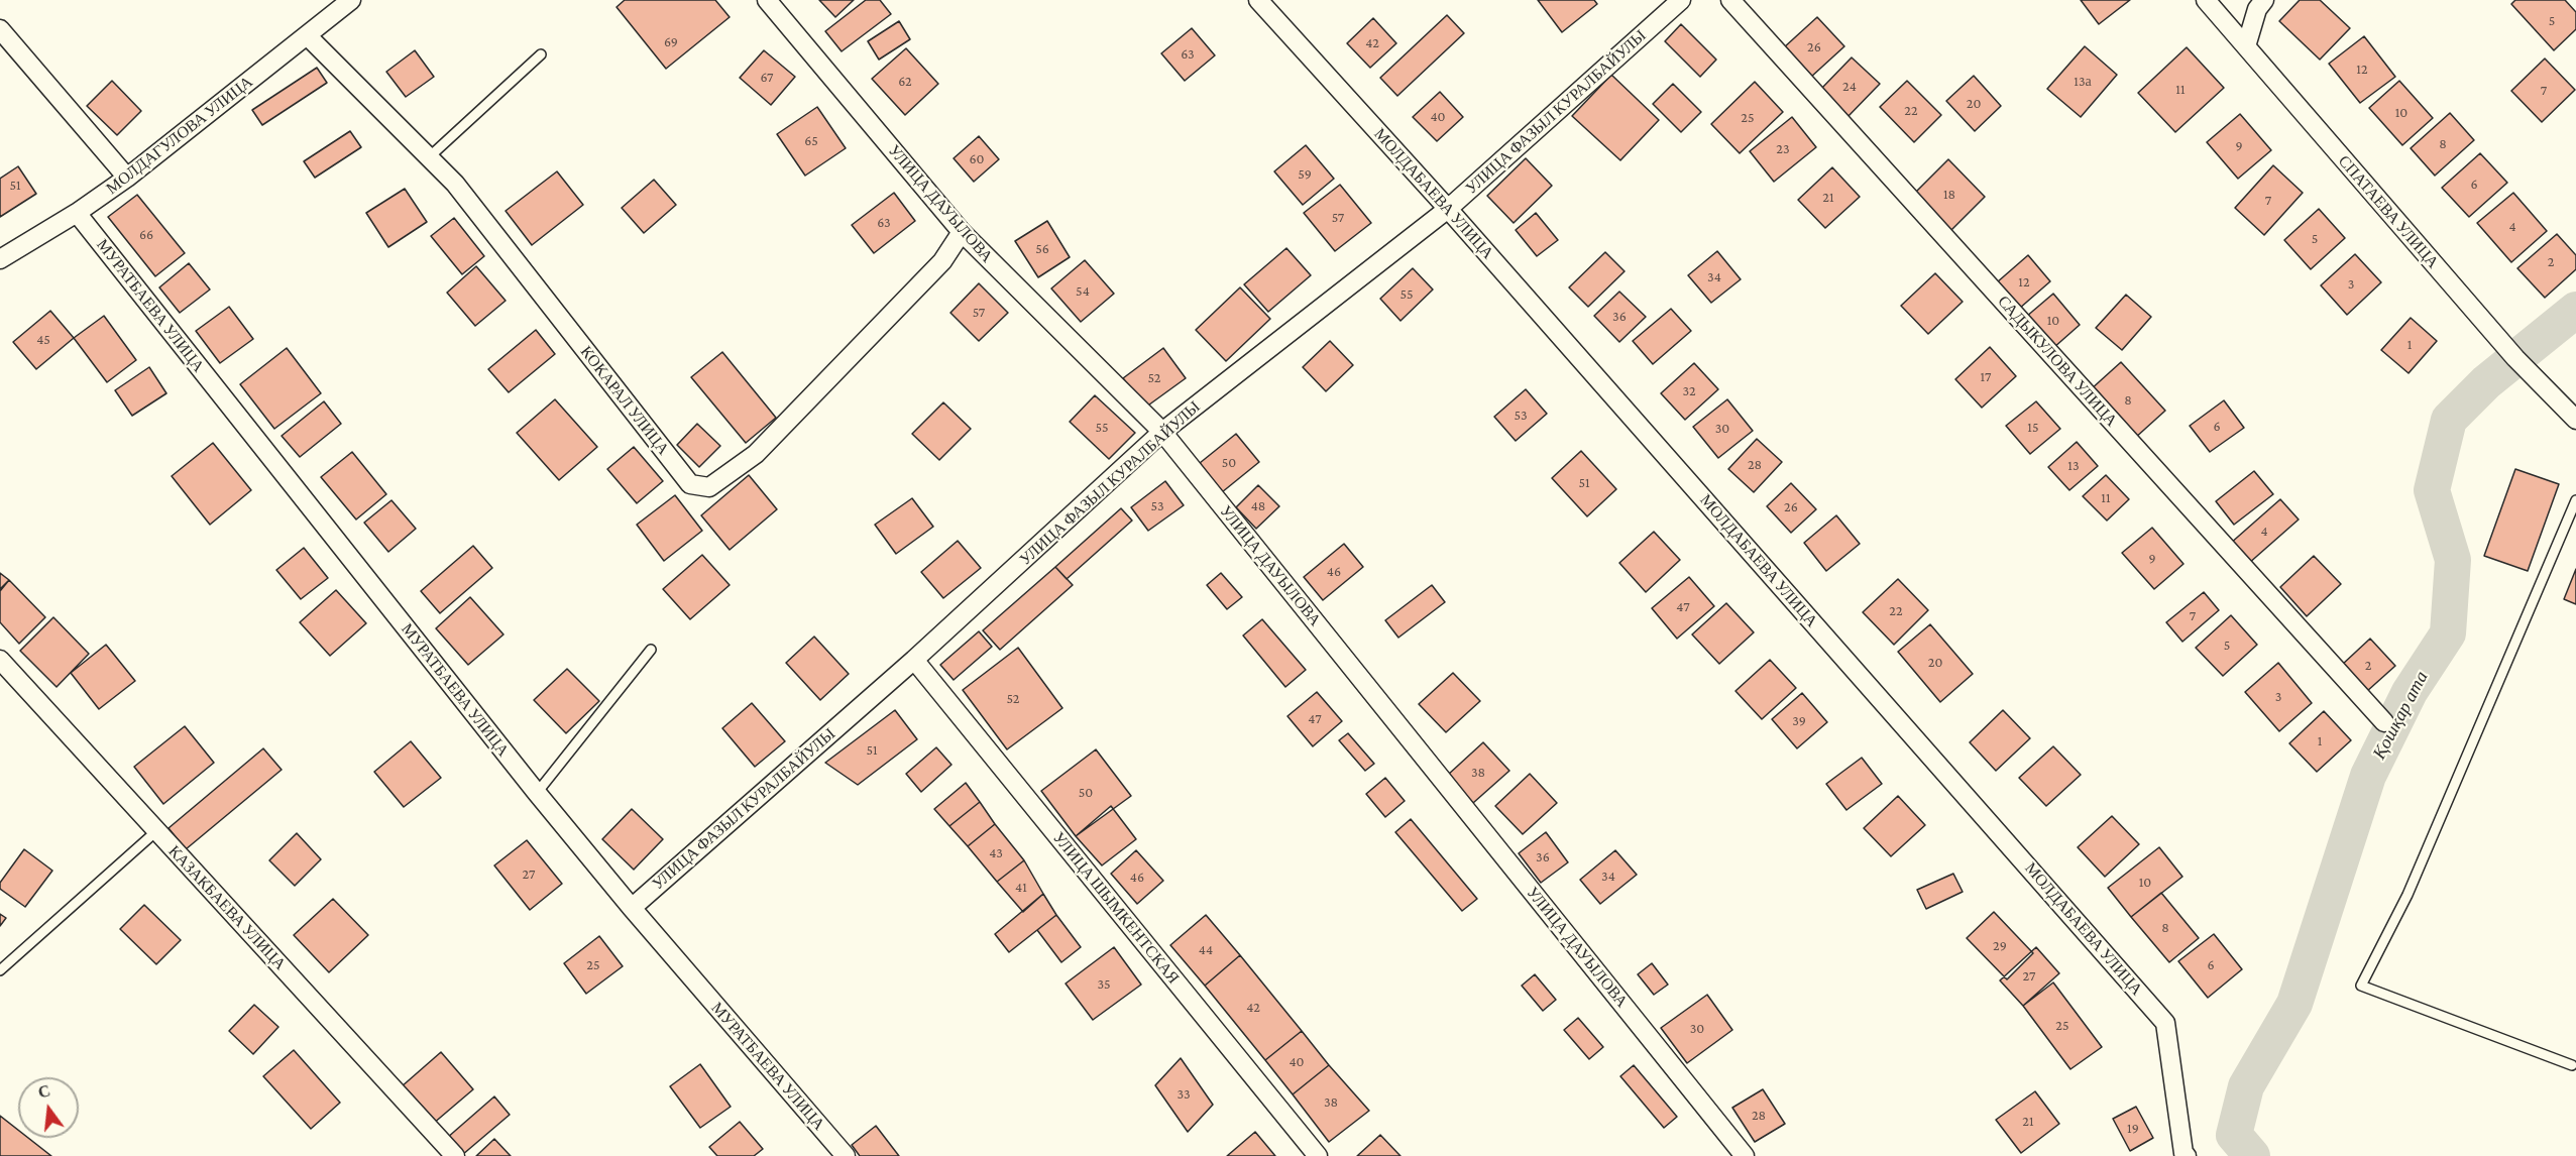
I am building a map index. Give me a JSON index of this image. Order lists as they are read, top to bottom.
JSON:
{
  "streets": {
    "street": [
      "УЛИЦА ФАЗЫЛ КУРАЛБАЙУЛЫ",
      "МОЛДАГУЛОВА УЛИЦА",
      "МОЛДАБАЕВА УЛИЦА",
      "УЛИЦА ДАУЫЛОВА",
      "СПАТАЕВА УЛИЦА",
      "МУРАТБАЕВА УЛИЦА",
      "САДЫКУЛОВА УЛИЦА",
      "КОКАРАЛ УЛИЦА",
      "КАЗАКБАЕВА УЛИЦА",
      "УЛИЦА ШЫМКЕНТСКАЯ"
    ]
  },
  "crossings": [
    ["УЛИЦА ФАЗЫЛ КУРАЛБАЙУЛЫ", "МОЛДАБАЕВА УЛИЦА"],
    ["УЛИЦА ФАЗЫЛ КУРАЛБАЙУЛЫ", "УЛИЦА ДАУЫЛОВА"],
    ["УЛИЦА ФАЗЫЛ КУРАЛБАЙУЛЫ", "МУРАТБАЕВА УЛИЦА"],
    ["УЛИЦА ФАЗЫЛ КУРАЛБАЙУЛЫ", "УЛИЦА ШЫМКЕНТСКАЯ"],
    ["МОЛДАГУЛОВА УЛИЦА", "МУРАТБАЕВА УЛИЦА"],
    ["МОЛДАГУЛОВА УЛИЦА", "КОКАРАЛ УЛИЦА"],
    ["УЛИЦА ДАУЫЛОВА", "КОКАРАЛ УЛИЦА"]
  ],
  "water": ["Қошқар ата"],
  "house_numbers": [
    "5",
    "69",
    "42",
    "26",
    "63",
    "12",
    "67",
    "62",
    "13а",
    "24",
    "11",
    "7",
    "20",
    "22",
    "10",
    "40",
    "25",
    "65",
    "8",
    "9",
    "23",
    "60",
    "59",
    "6",
    "51",
    "18",
    "21",
    "7",
    "57",
    "63",
    "4",
    "66",
    "5",
    "56",
    "2",
    "34",
    "12",
    "3",
    "54",
    "55",
    "57",
    "36",
    "10",
    "45",
    "1",
    "17",
    "52",
    "32",
    "8",
    "53",
    "6",
    "55",
    "15",
    "30",
    "50",
    "28",
    "13",
    "51",
    "11",
    "53",
    "48",
    "26",
    "4",
    "9",
    "46",
    "47",
    "22",
    "7",
    "5",
    "20",
    "2",
    "3",
    "52",
    "47",
    "39",
    "1",
    "51",
    "38",
    "50",
    "43",
    "36",
    "27",
    "34",
    "46",
    "10",
    "41",
    "8",
    "29",
    "44",
    "25",
    "6",
    "27",
    "35",
    "42",
    "25",
    "30",
    "40",
    "33",
    "38",
    "28",
    "21",
    "19"
  ],
  "north": "top"
}
